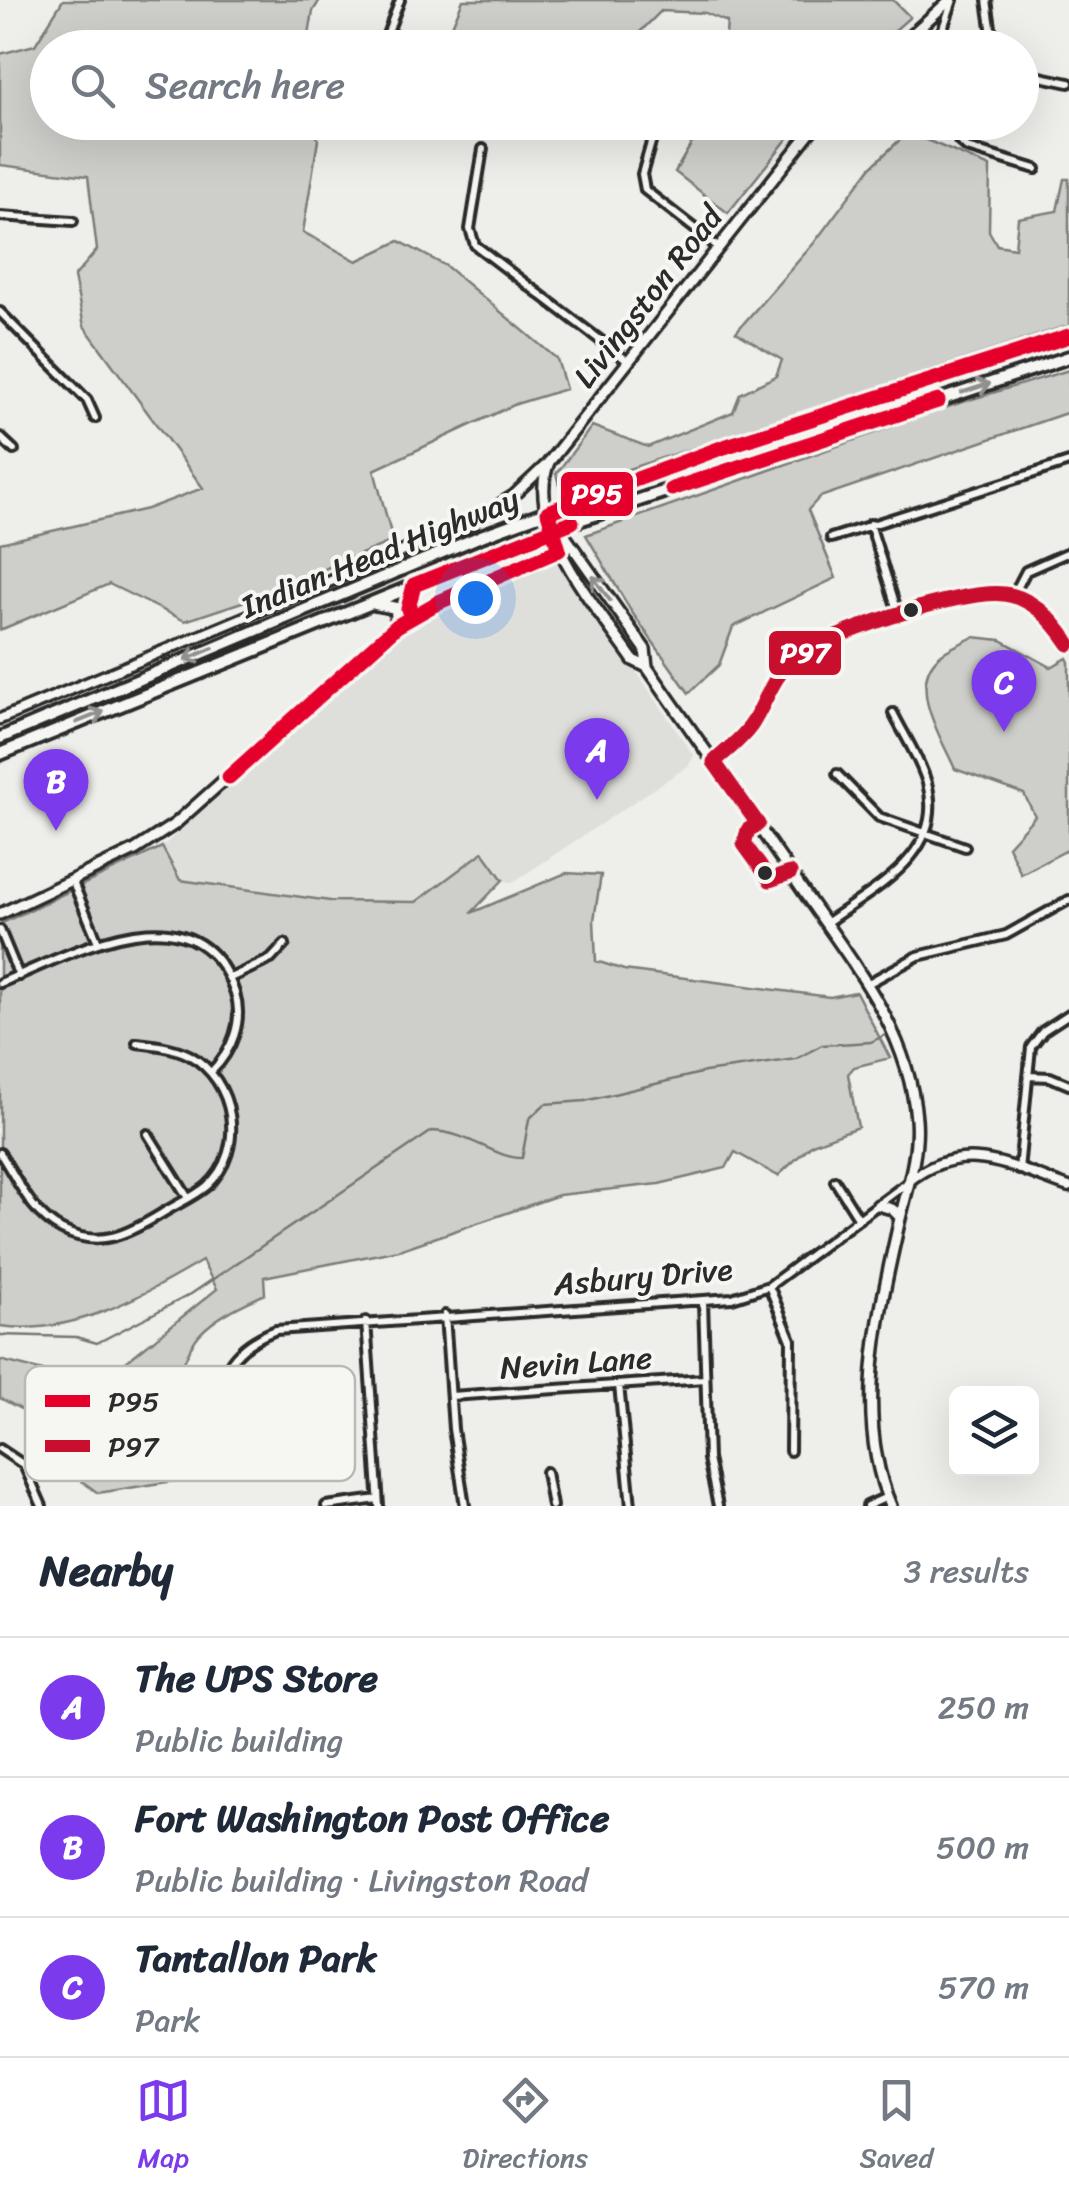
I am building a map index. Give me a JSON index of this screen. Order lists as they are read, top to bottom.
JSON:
{
  "streets": {
    "highway": ["Indian Head Highway"],
    "main road": ["Livingston Road"],
    "street": ["Asbury Drive", "Nevin Lane"]
  },
  "lines": ["transit line P95", "transit line P97"],
  "legend": ["P95", "P97"],
  "page": {
    "search": "Search here",
    "pins": ["C", "A", "B"],
    "heading": ["Nearby", "3 results"],
    "list": [
      {
        "mark": "A",
        "name": "The UPS Store",
        "note": "Public building",
        "value": "250 m"
      },
      {
        "mark": "B",
        "name": "Fort Washington Post Office",
        "note": "Public building · Livingston Road",
        "value": "500 m"
      },
      {
        "mark": "C",
        "name": "Tantallon Park",
        "note": "Park",
        "value": "570 m"
      }
    ],
    "nav": ["Map", "Directions", "Saved"]
  }
}
